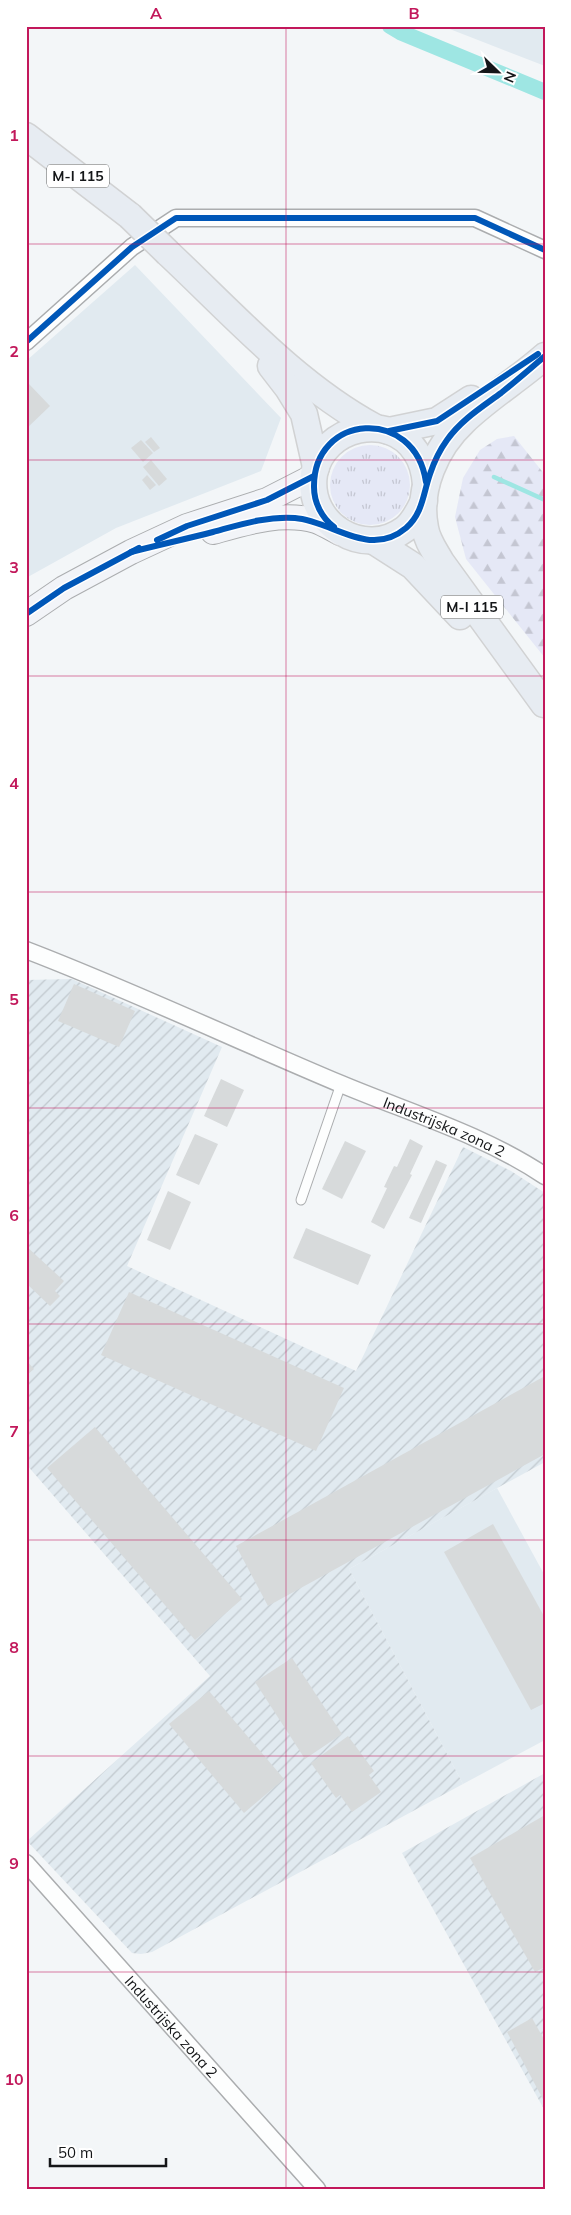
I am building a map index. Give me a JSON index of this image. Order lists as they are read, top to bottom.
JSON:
{
  "streets": {
    "main road": ["M-I 115"],
    "street": ["Industrijska zona 2"]
  },
  "scale_bar": "50 m",
  "north": "bottom right",
  "grid": {
    "columns": ["A", "B"],
    "rows": [
      "1",
      "2",
      "3",
      "4",
      "5",
      "6",
      "7",
      "8",
      "9",
      "10"
    ]
  }
}
